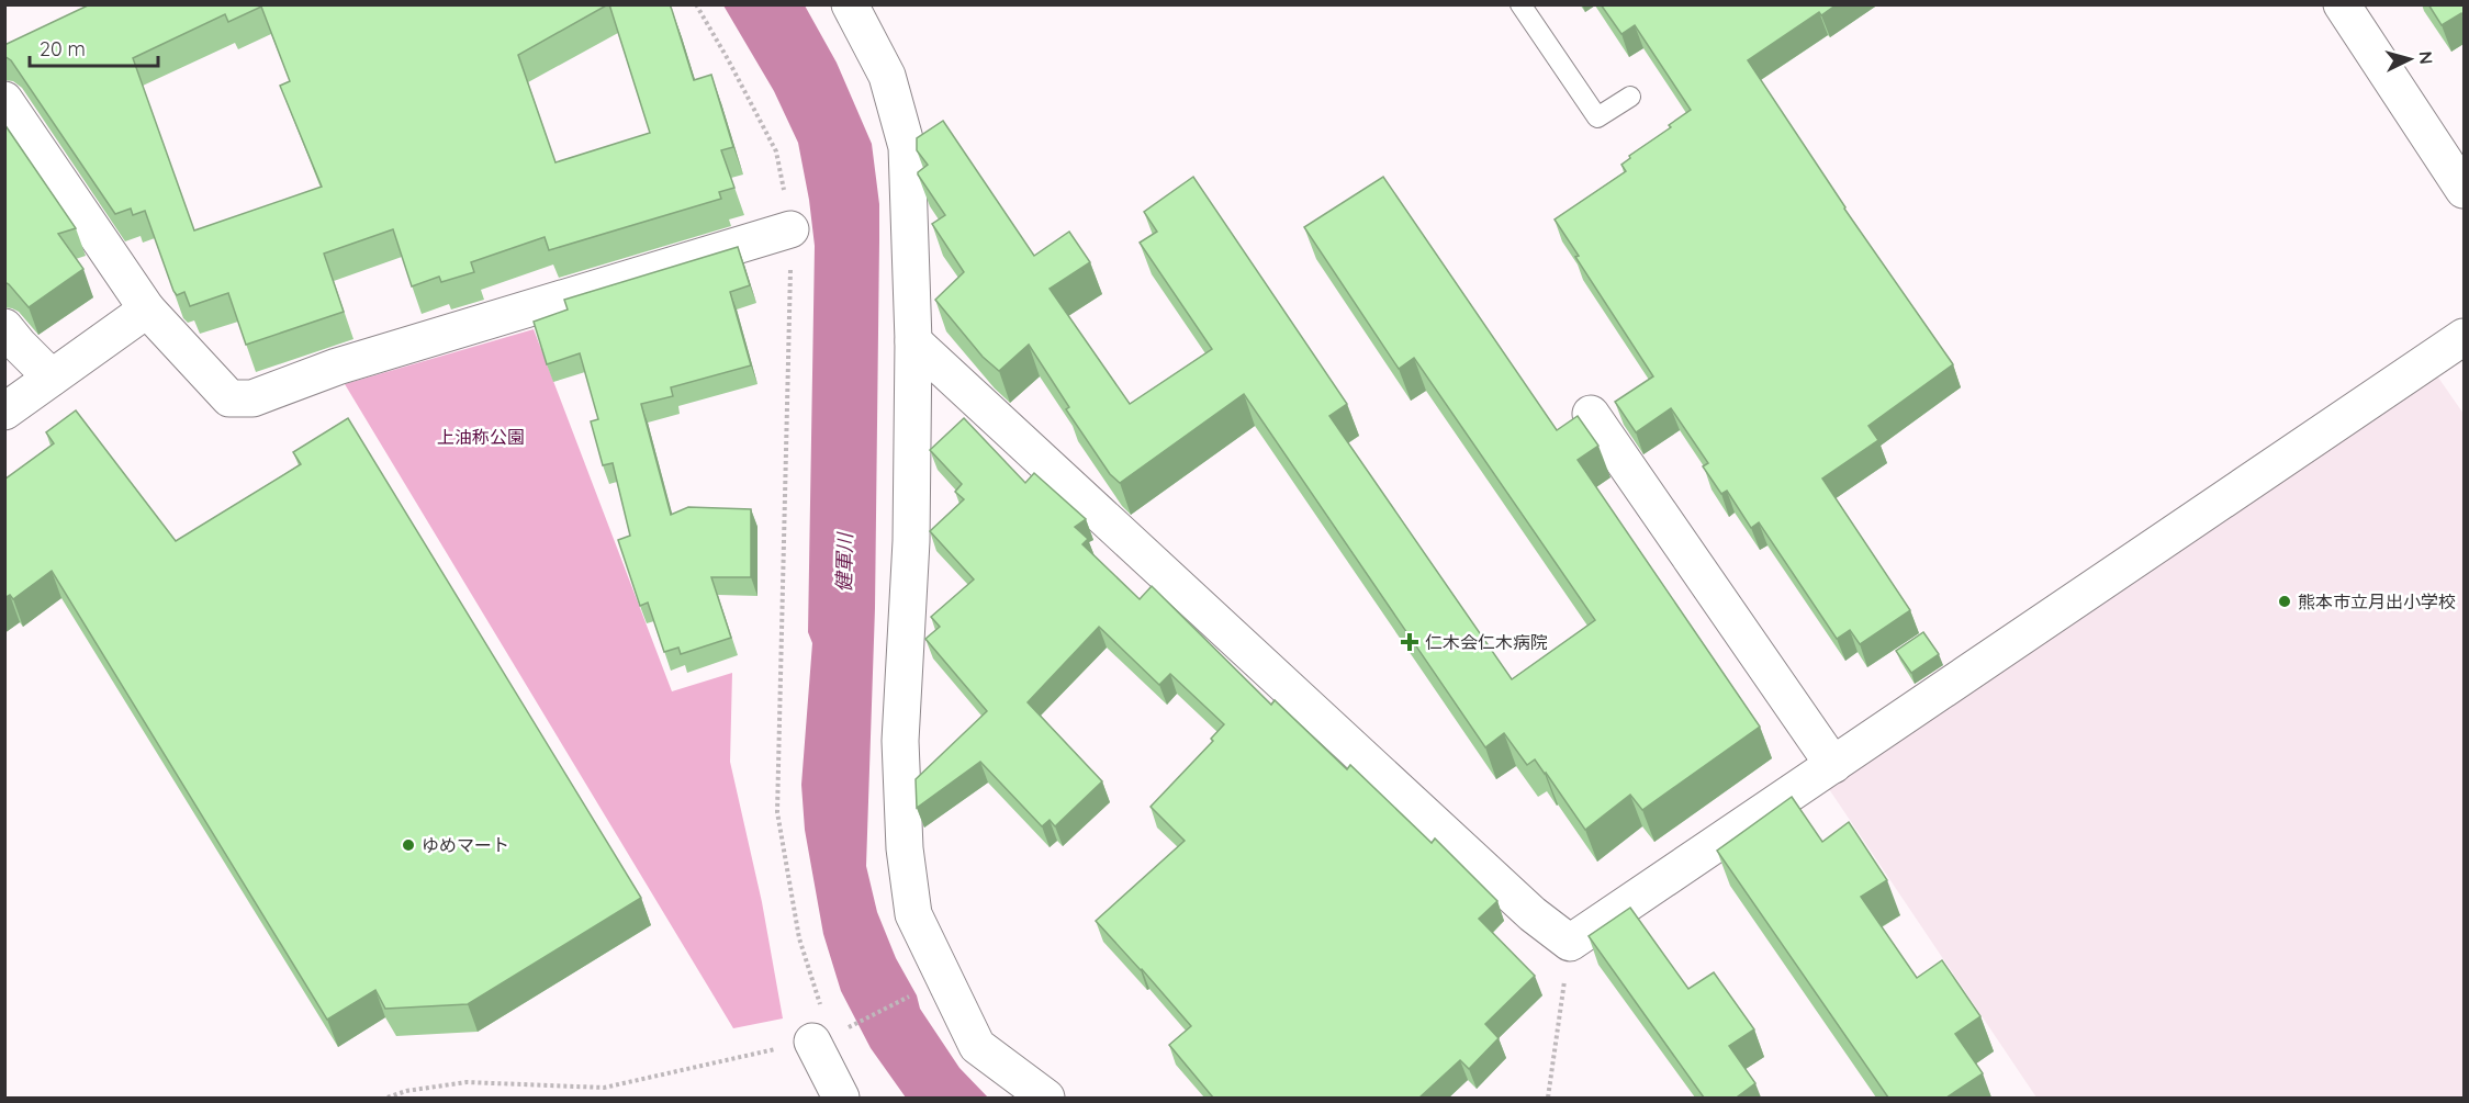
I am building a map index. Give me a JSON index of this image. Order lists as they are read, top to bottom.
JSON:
{
  "water": ["健軍川"],
  "parks": ["上油称公園"],
  "places": {
    "other": ["熊本市立月出小学校", "ゆめマート"],
    "health": ["仁木会仁木病院"]
  },
  "scale_bar": "20 m",
  "north": "right"
}
